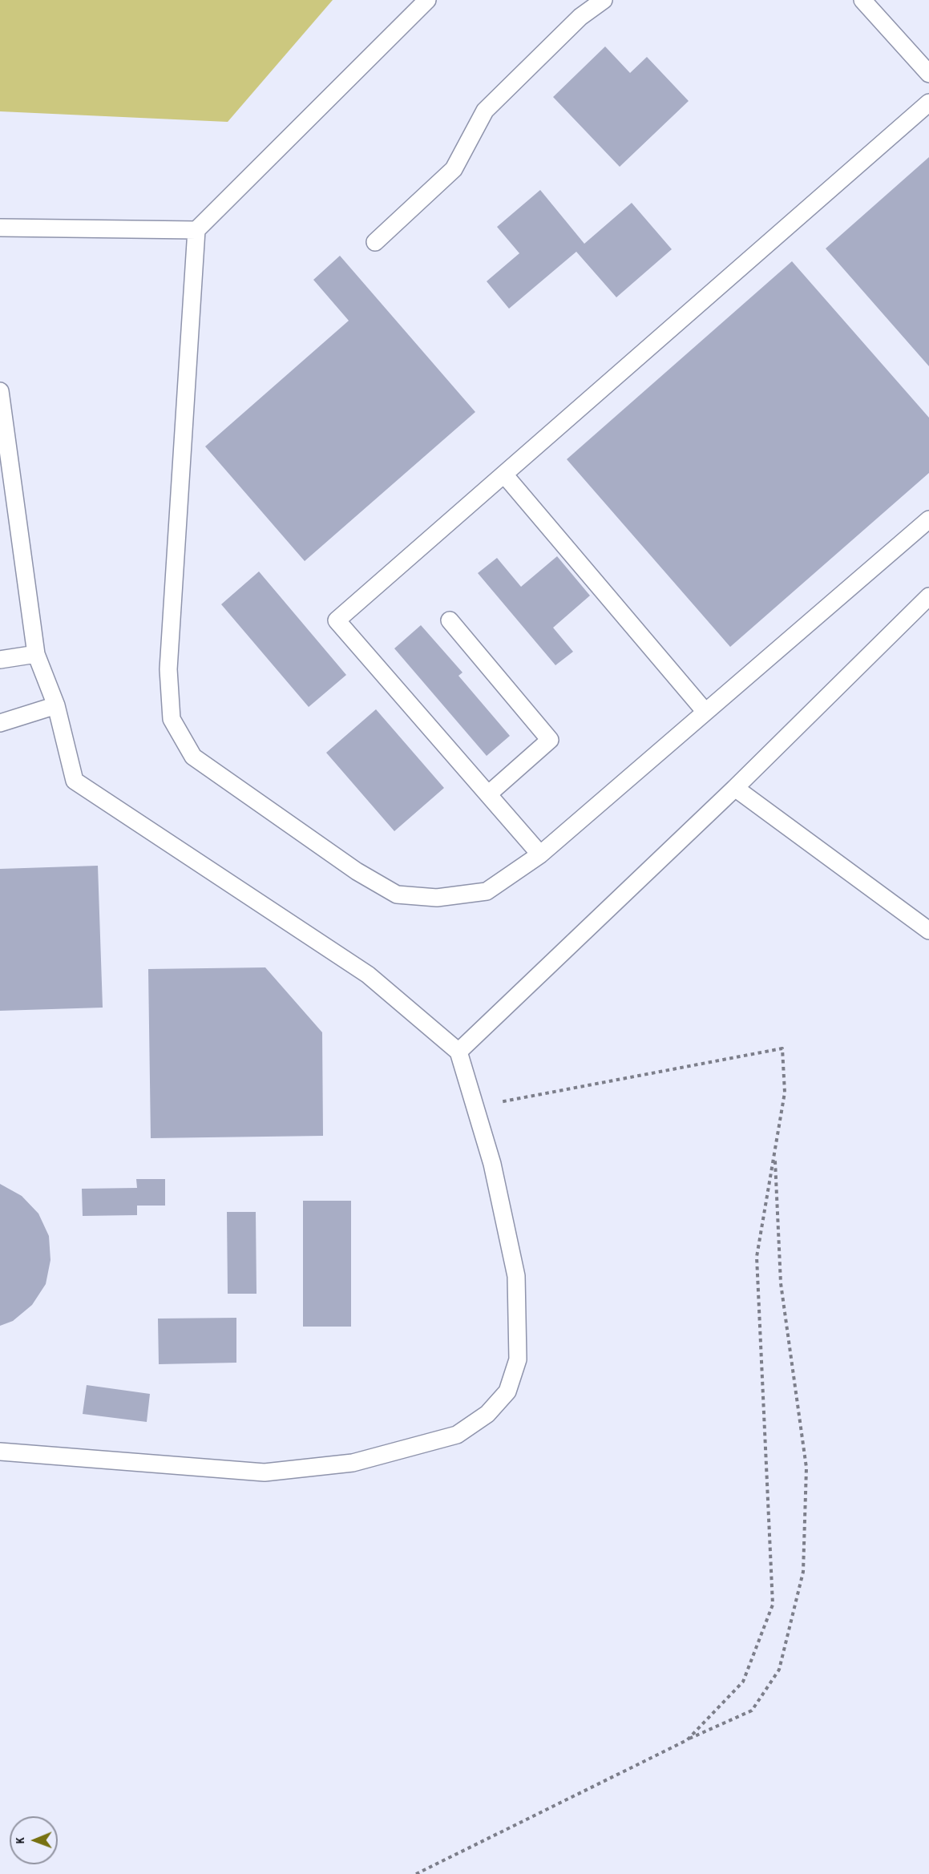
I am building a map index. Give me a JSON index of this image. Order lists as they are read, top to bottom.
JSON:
{
  "north": "left"
}
